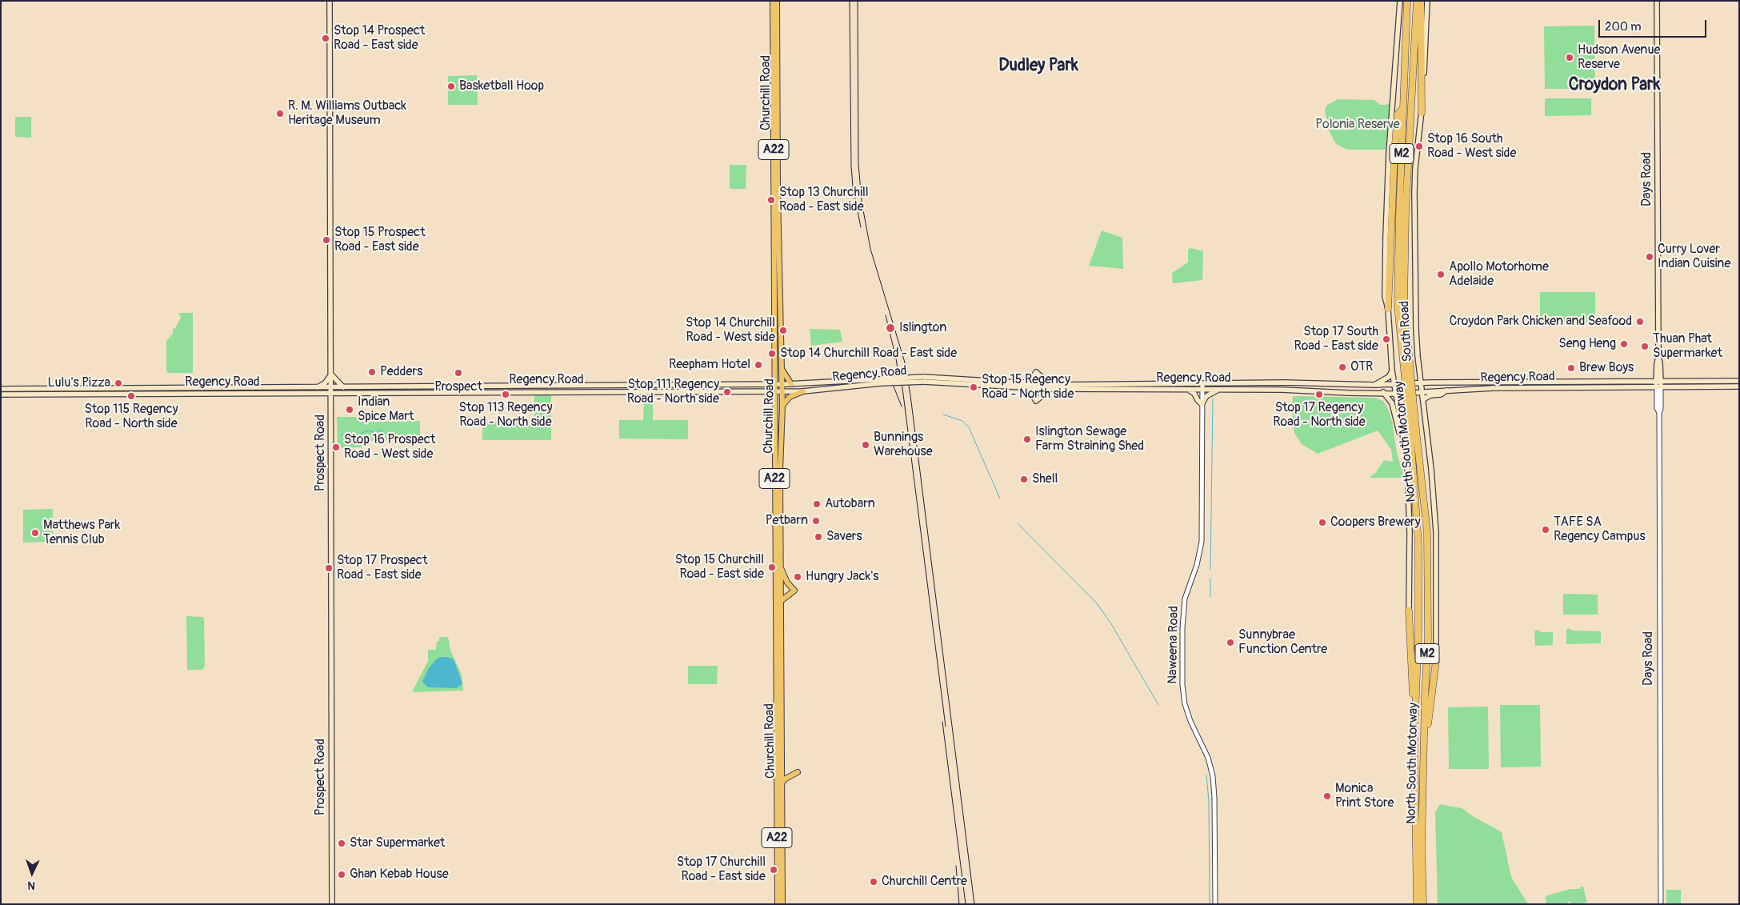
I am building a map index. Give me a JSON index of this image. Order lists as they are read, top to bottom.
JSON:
{
  "streets": {
    "highway": ["M2", "North South Motorway"],
    "main road": [
      "Churchill Road",
      "A22",
      "Days Road",
      "South Road",
      "Regency Road",
      "Prospect Road"
    ],
    "street": ["Naweena Road"]
  },
  "crossings": [
    ["Churchill Road", "Regency Road"],
    ["M2", "South Road"],
    ["M2", "North South Motorway"],
    ["Days Road", "Regency Road"],
    ["South Road", "Regency Road"],
    ["Regency Road", "Prospect Road"],
    ["Regency Road", "Naweena Road"]
  ],
  "districts": ["Dudley Park", "Croydon Park"],
  "parks": ["Polonia Reserve"],
  "places": [
    "Stop 14 Prospect Road - East side",
    "Hudson Avenue Reserve",
    "Basketball Hoop",
    "R. M. Williams Outback Heritage Museum",
    "Stop 16 South Road - West side",
    "Stop 13 Churchill Road - East side",
    "Stop 15 Prospect Road - East side",
    "Curry Lover Indian Cuisine",
    "Apollo Motorhome Adelaide",
    "Croydon Park Chicken and Seafood",
    "Islington",
    "Stop 14 Churchill Road - West side",
    "Stop 17 South Road - East side",
    "Seng Heng",
    "Thuan Phat Supermarket",
    "Stop 14 Churchill Road - East side",
    "Reepham Hotel",
    "OTR",
    "Brew Boys",
    "Pedders",
    "Prospect",
    "Lulu's Pizza",
    "Stop 15 Regency Road - North side",
    "Stop 111 Regency Road - North side",
    "Stop 113 Regency Road - North side",
    "Stop 17 Regency Road - North side",
    "Stop 115 Regency Road - North side",
    "Indian Spice Mart",
    "Islington Sewage Farm Straining Shed",
    "Bunnings Warehouse",
    "Stop 16 Prospect Road - West side",
    "Shell",
    "Autobarn",
    "Petbarn",
    "Coopers Brewery",
    "TAFE SA Regency Campus",
    "Matthews Park Tennis Club",
    "Savers",
    "Stop 15 Churchill Road - East side",
    "Stop 17 Prospect Road - East side",
    "Hungry Jack's",
    "Sunnybrae Function Centre",
    "Monica Print Store",
    "Star Supermarket",
    "Stop 17 Churchill Road - East side",
    "Ghan Kebab House",
    "Churchill Centre"
  ],
  "scale_bar": "200 m",
  "north": "bottom"
}
